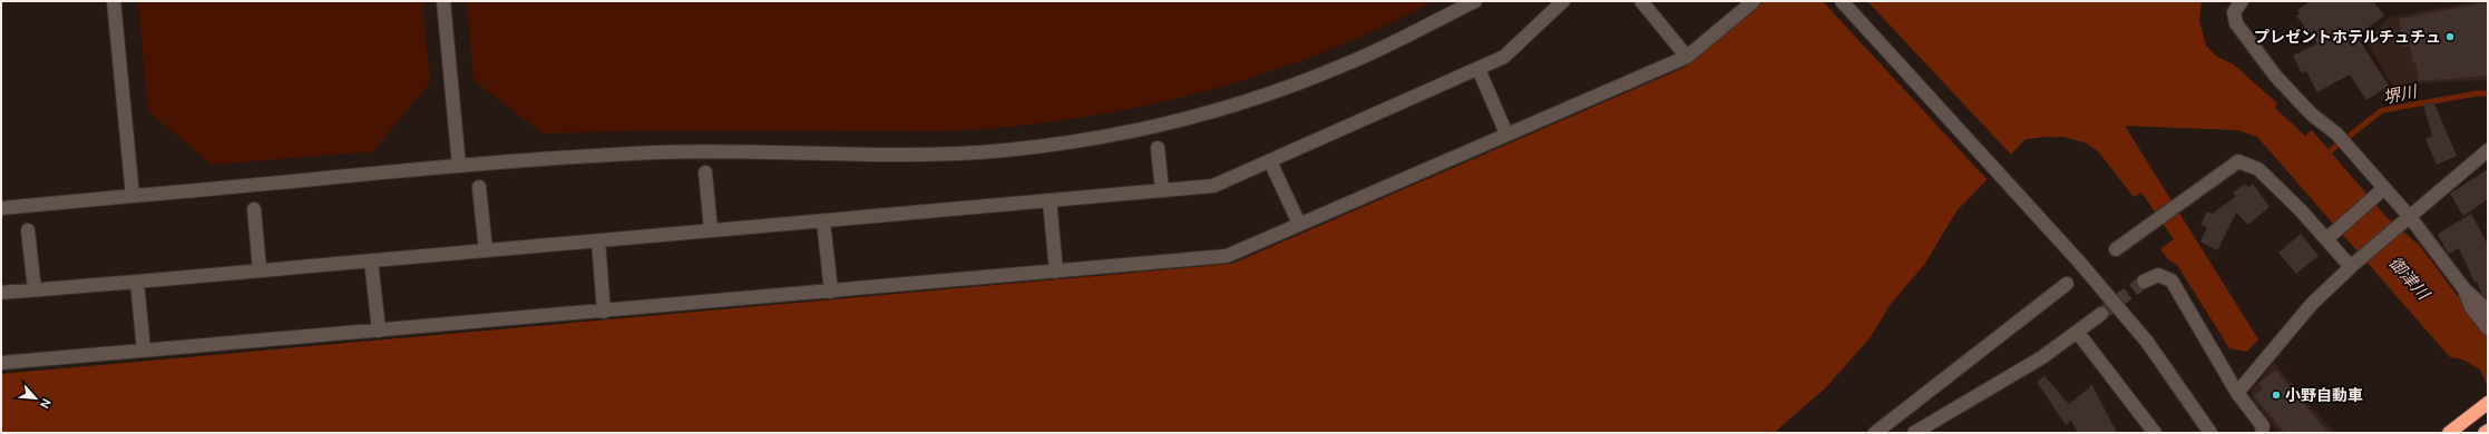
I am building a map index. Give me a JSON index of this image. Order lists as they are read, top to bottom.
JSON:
{
  "water": ["堺川", "御津川"],
  "places": ["プレゼントホテルチュチュ", "小野自動車"],
  "north": "bottom right"
}
